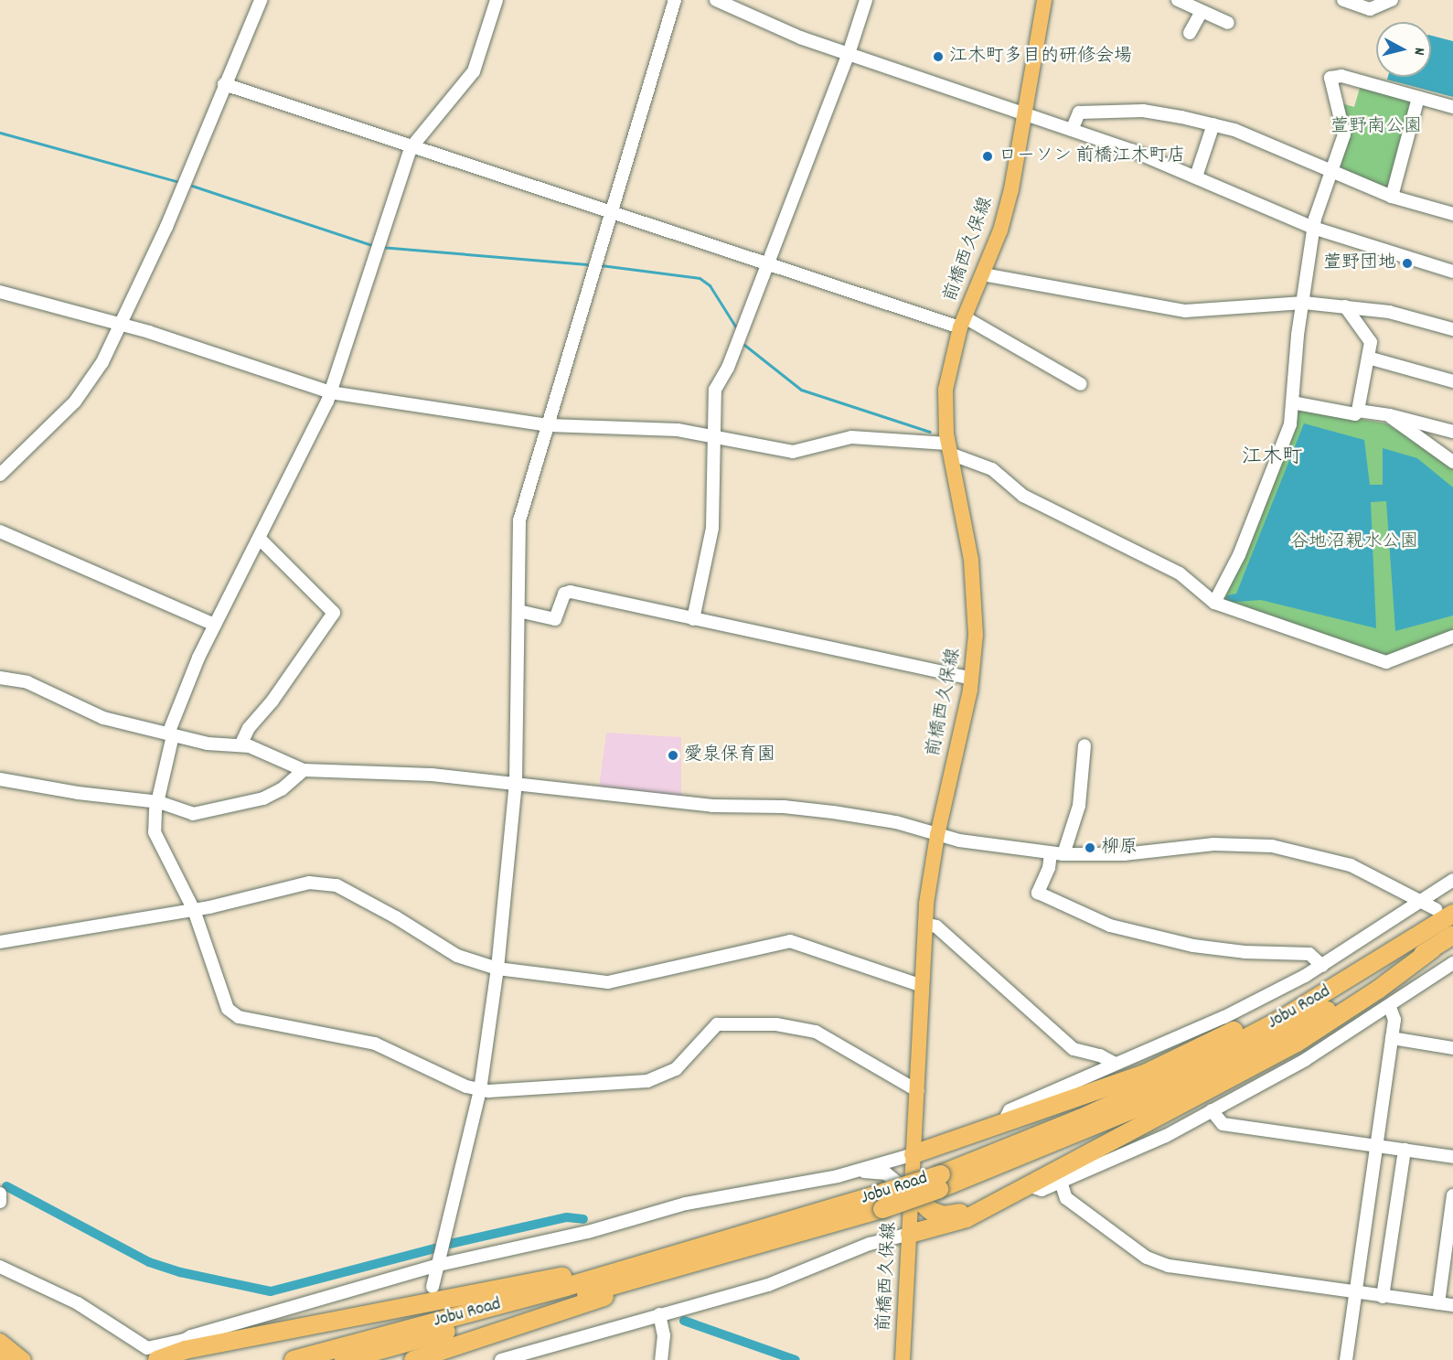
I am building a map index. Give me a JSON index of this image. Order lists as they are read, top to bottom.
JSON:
{
  "streets": {
    "highway": ["Jobu Road"],
    "main road": ["前橋西久保線"]
  },
  "districts": ["江木町"],
  "parks": ["萱野南公園", "谷地沼親水公園"],
  "places": [
    "江木町多目的研修会場",
    "ローソン 前橋江木町店",
    "萱野団地",
    "愛泉保育園",
    "柳原"
  ],
  "north": "right"
}
